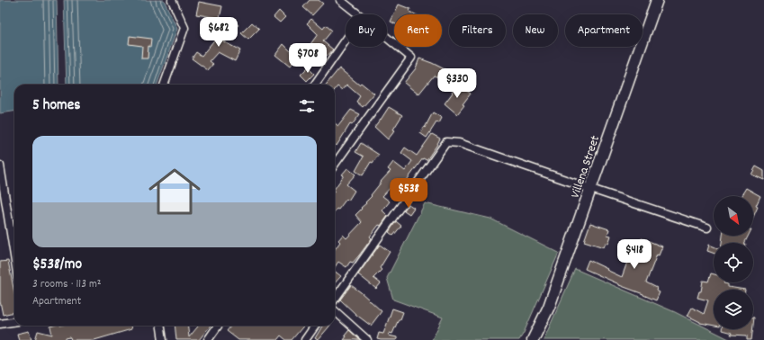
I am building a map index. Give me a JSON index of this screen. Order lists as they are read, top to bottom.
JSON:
{
  "streets": {
    "main road": ["Villena Street"]
  },
  "north": "bottom right",
  "page": {
    "chip": [
      "Buy",
      "Rent",
      "Filters",
      "New",
      "Apartment"
    ],
    "price": [
      "$682",
      "$708",
      "$330",
      "$538",
      "$418"
    ],
    "heading": "5 homes",
    "list": [
      {
        "name": "$538/mo",
        "note": "3 rooms · 113 m² · Apartment"
      }
    ]
  }
}
